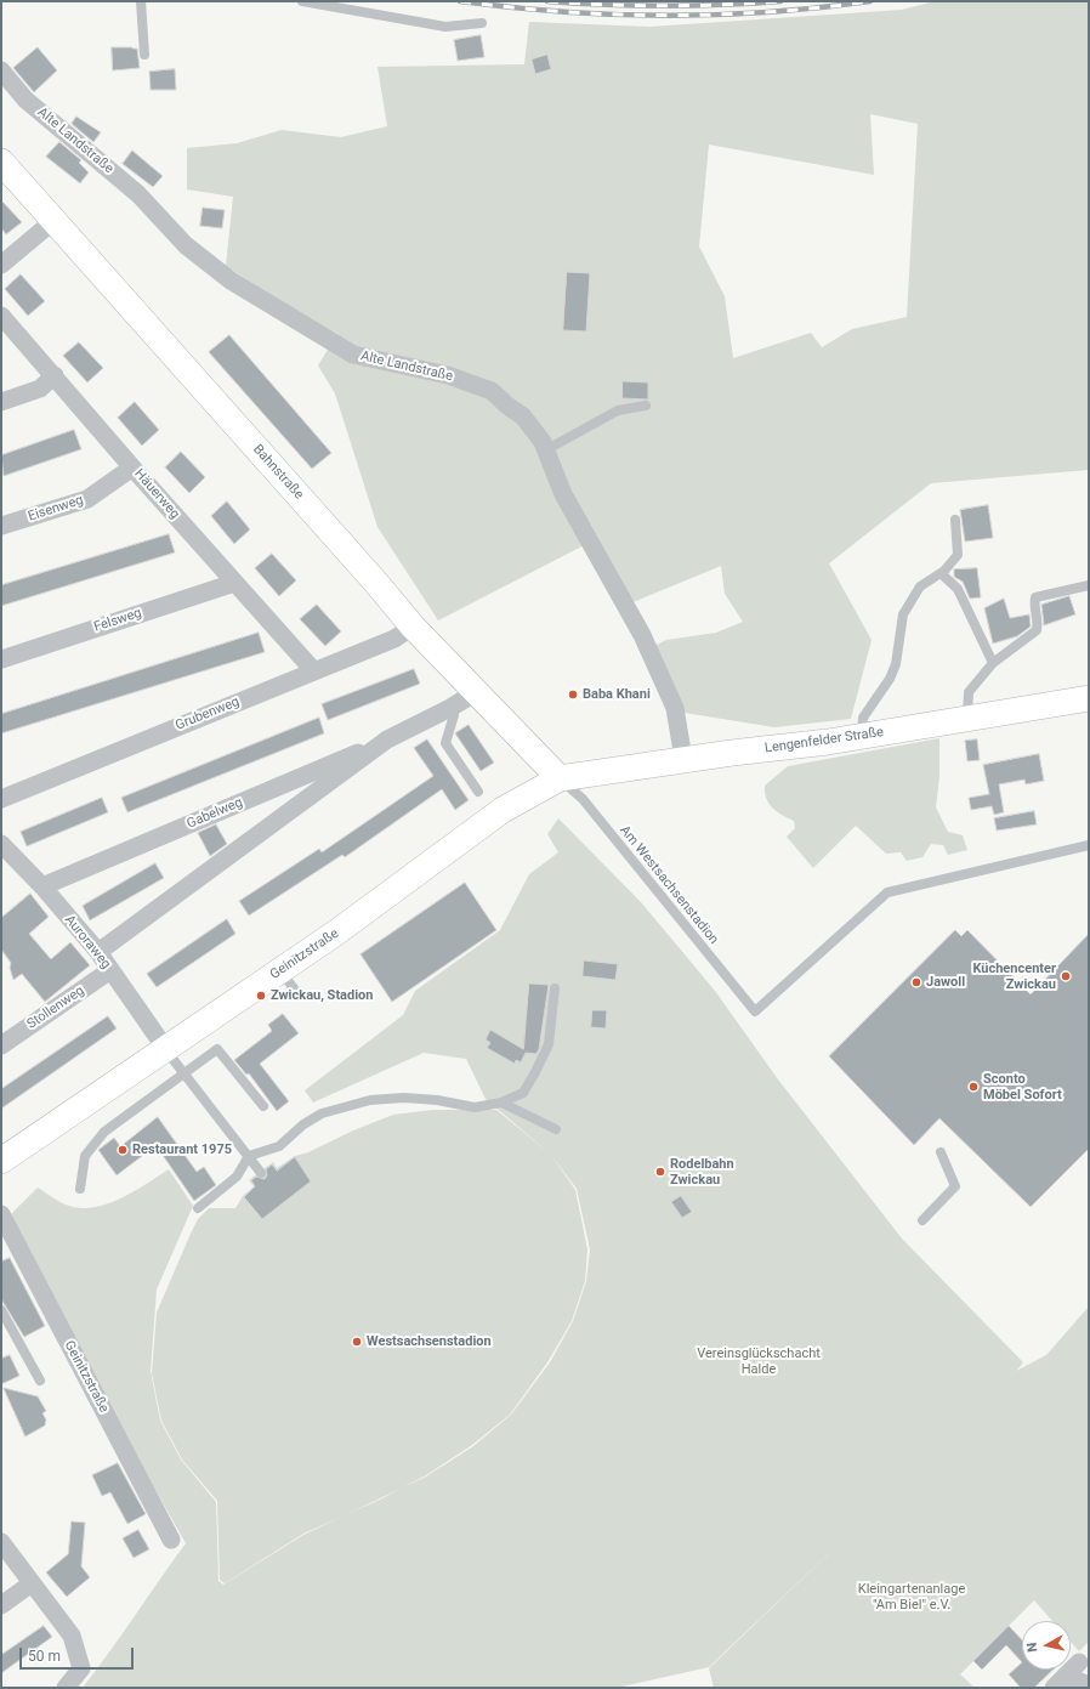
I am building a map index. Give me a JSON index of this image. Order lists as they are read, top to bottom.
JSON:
{
  "streets": {
    "main road": ["Bahnstraße", "Lengenfelder Straße", "Geinitzstraße"],
    "street": [
      "Alte Landstraße",
      "Häuerweg",
      "Eisenweg",
      "Felsweg",
      "Grubenweg",
      "Gabelweg",
      "Auroraweg",
      "Stollenweg"
    ],
    "lane": ["Am Westsachsenstadion"]
  },
  "crossings": [
    ["Alte Landstraße", "Lengenfelder Straße"],
    ["Bahnstraße", "Grubenweg"],
    ["Bahnstraße", "Lengenfelder Straße"],
    ["Bahnstraße", "Gabelweg"],
    ["Bahnstraße", "Am Westsachsenstadion"],
    ["Bahnstraße", "Geinitzstraße"],
    ["Häuerweg", "Eisenweg"],
    ["Häuerweg", "Felsweg"],
    ["Häuerweg", "Grubenweg"],
    ["Lengenfelder Straße", "Am Westsachsenstadion"],
    ["Lengenfelder Straße", "Geinitzstraße"],
    ["Gabelweg", "Auroraweg"],
    ["Am Westsachsenstadion", "Geinitzstraße"],
    ["Auroraweg", "Geinitzstraße"],
    ["Auroraweg", "Stollenweg"]
  ],
  "parks": ["Vereinsglückschacht Halde", "Kleingartenanlage \"Am Biel\" e.V."],
  "places": [
    "Baba Khani",
    "Küchencenter Zwickau",
    "Jawoll",
    "Zwickau, Stadion",
    "Sconto Möbel Sofort",
    "Restaurant 1975",
    "Rodelbahn Zwickau",
    "Westsachsenstadion"
  ],
  "scale_bar": "50 m",
  "north": "left"
}
